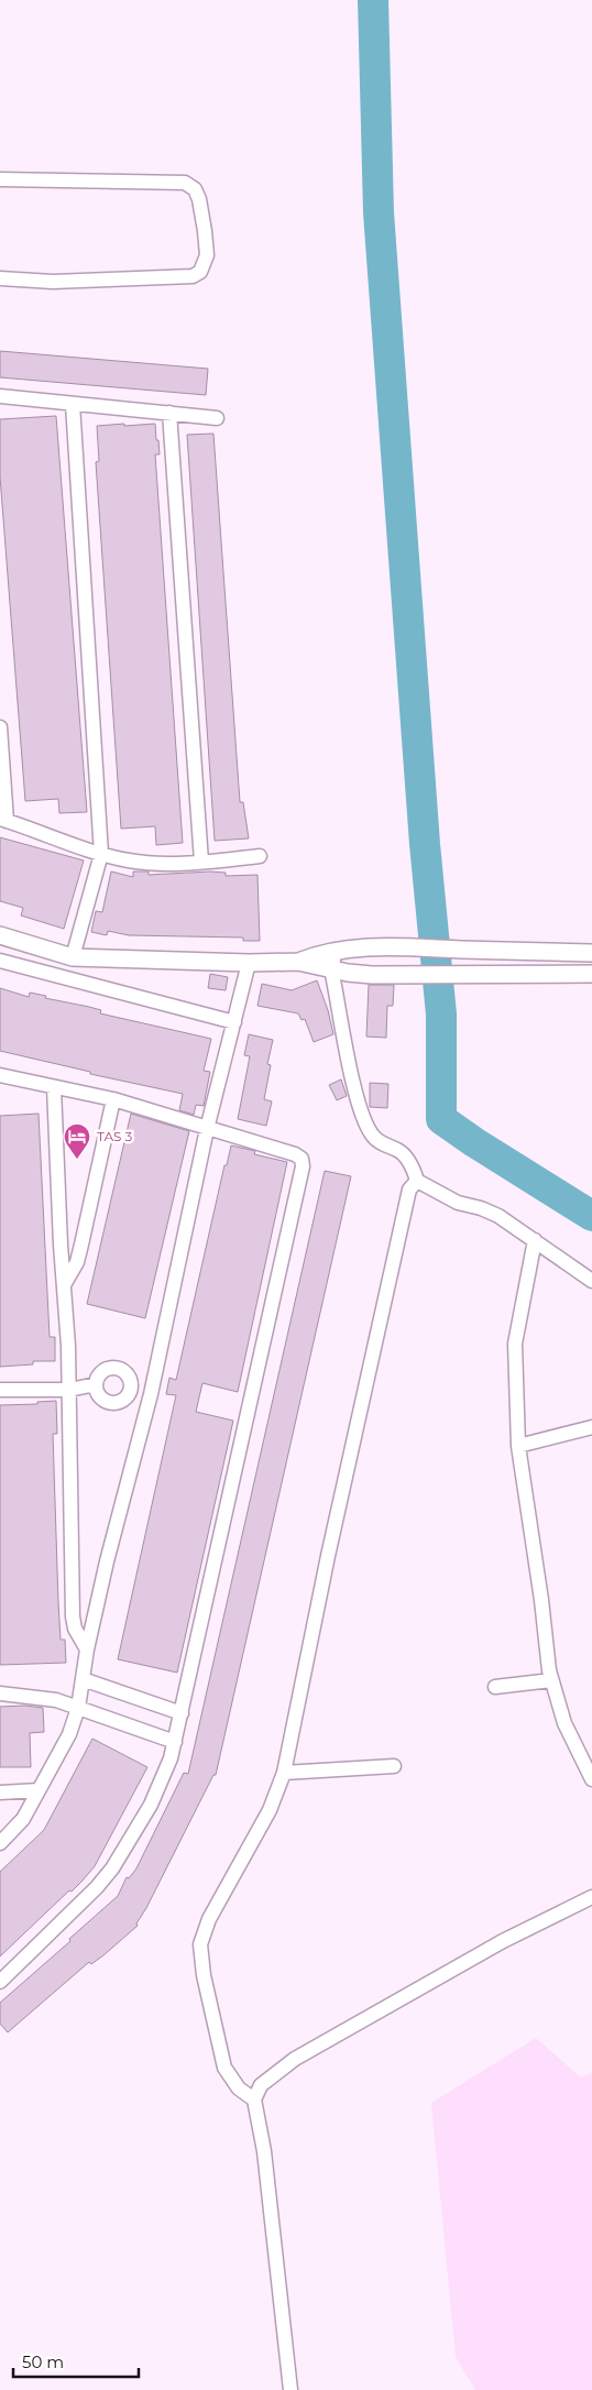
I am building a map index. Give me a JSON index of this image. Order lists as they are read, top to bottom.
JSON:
{
  "places": {
    "hotel": ["TAS 3"]
  },
  "scale_bar": "50 m"
}
